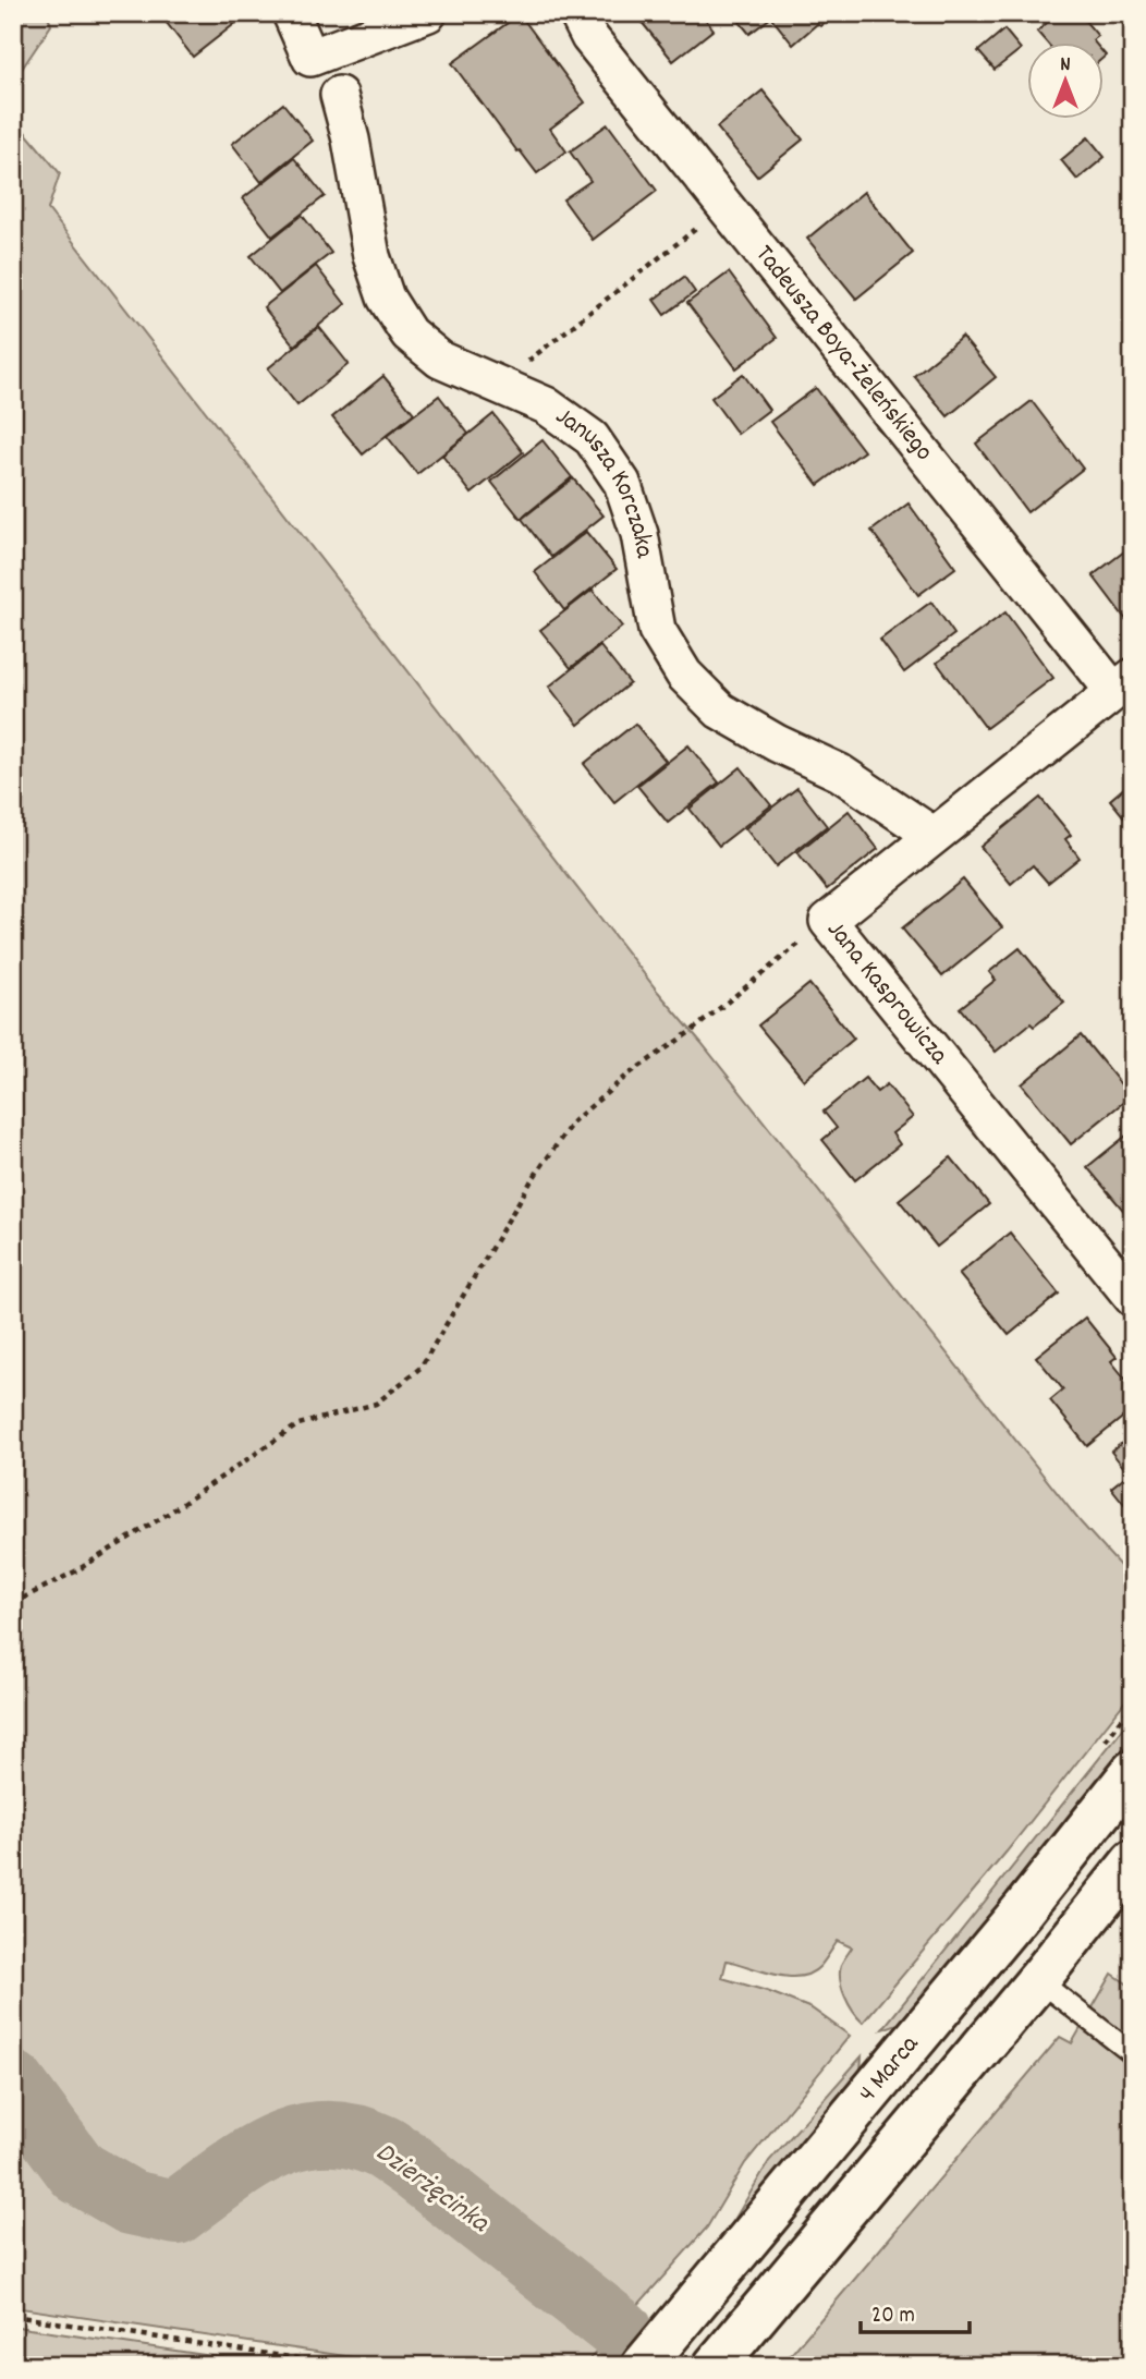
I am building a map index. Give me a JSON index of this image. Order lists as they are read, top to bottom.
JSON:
{
  "streets": {
    "main road": ["4 Marca"],
    "street": ["Tadeusza Boya-Żeleńskiego", "Janusza Korczaka", "Jana Kasprowicza"]
  },
  "crossings": [
    ["Tadeusza Boya-Żeleńskiego", "Jana Kasprowicza"],
    ["Janusza Korczaka", "Jana Kasprowicza"]
  ],
  "water": ["Dzierżęcinka"],
  "scale_bar": "20 m",
  "north": "top"
}
